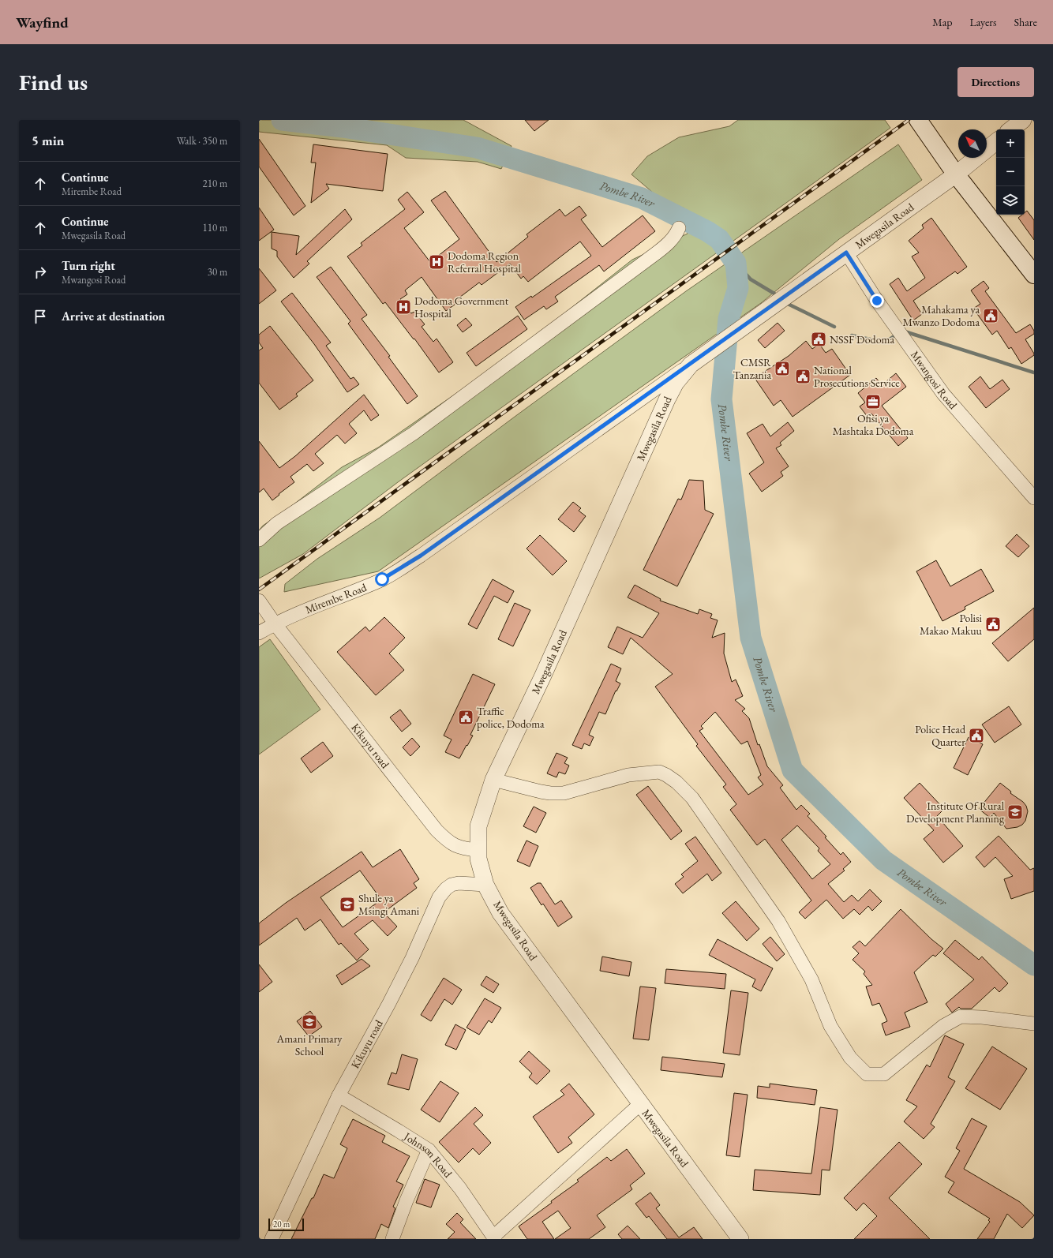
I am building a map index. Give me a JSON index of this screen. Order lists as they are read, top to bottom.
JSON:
{
  "streets": {
    "street": [
      "Mwegasila Road",
      "Mwangosi Road",
      "Mirembe Road",
      "Kikuyu road",
      "Johnson Road"
    ]
  },
  "crossings": [
    ["Mwegasila Road", "Mwangosi Road"],
    ["Mwegasila Road", "Mirembe Road"],
    ["Mwegasila Road", "Kikuyu road"],
    ["Mirembe Road", "Kikuyu road"],
    ["Kikuyu road", "Johnson Road"]
  ],
  "water": ["Pombe River"],
  "places": {
    "hospital": ["Dodoma Region Referral Hospital", "Dodoma Government Hospital"],
    "public building": [
      "Mahakama ya Mwanzo Dodoma",
      "NSSF Dodoma",
      "CMSR Tanzania",
      "National Prosecutions Service",
      "Polisi Makao Makuu",
      "Traffic police, Dodoma",
      "Police Head Quarter"
    ],
    "office": ["Ofisi ya Mashtaka Dodoma"],
    "school or university": ["Institute Of Rural Development Planning", "Shule ya Msingi Amani", "Amani Primary School"]
  },
  "scale_bar": "20 m",
  "north": "top left",
  "page": {
    "header": "Wayfind",
    "nav": ["Map", "Layers", "Share"],
    "buttons": "Directions",
    "title": "Find us",
    "heading": ["5 min", "Walk · 350 m"],
    "map_buttons": ["+", "−"],
    "list": [
      ["Continue", "Mirembe Road", "210 m"],
      ["Continue", "Mwegasila Road", "110 m"],
      ["Turn right", "Mwangosi Road", "30 m"],
      "Arrive at destination"
    ],
    "scale": "20 m"
  }
}
